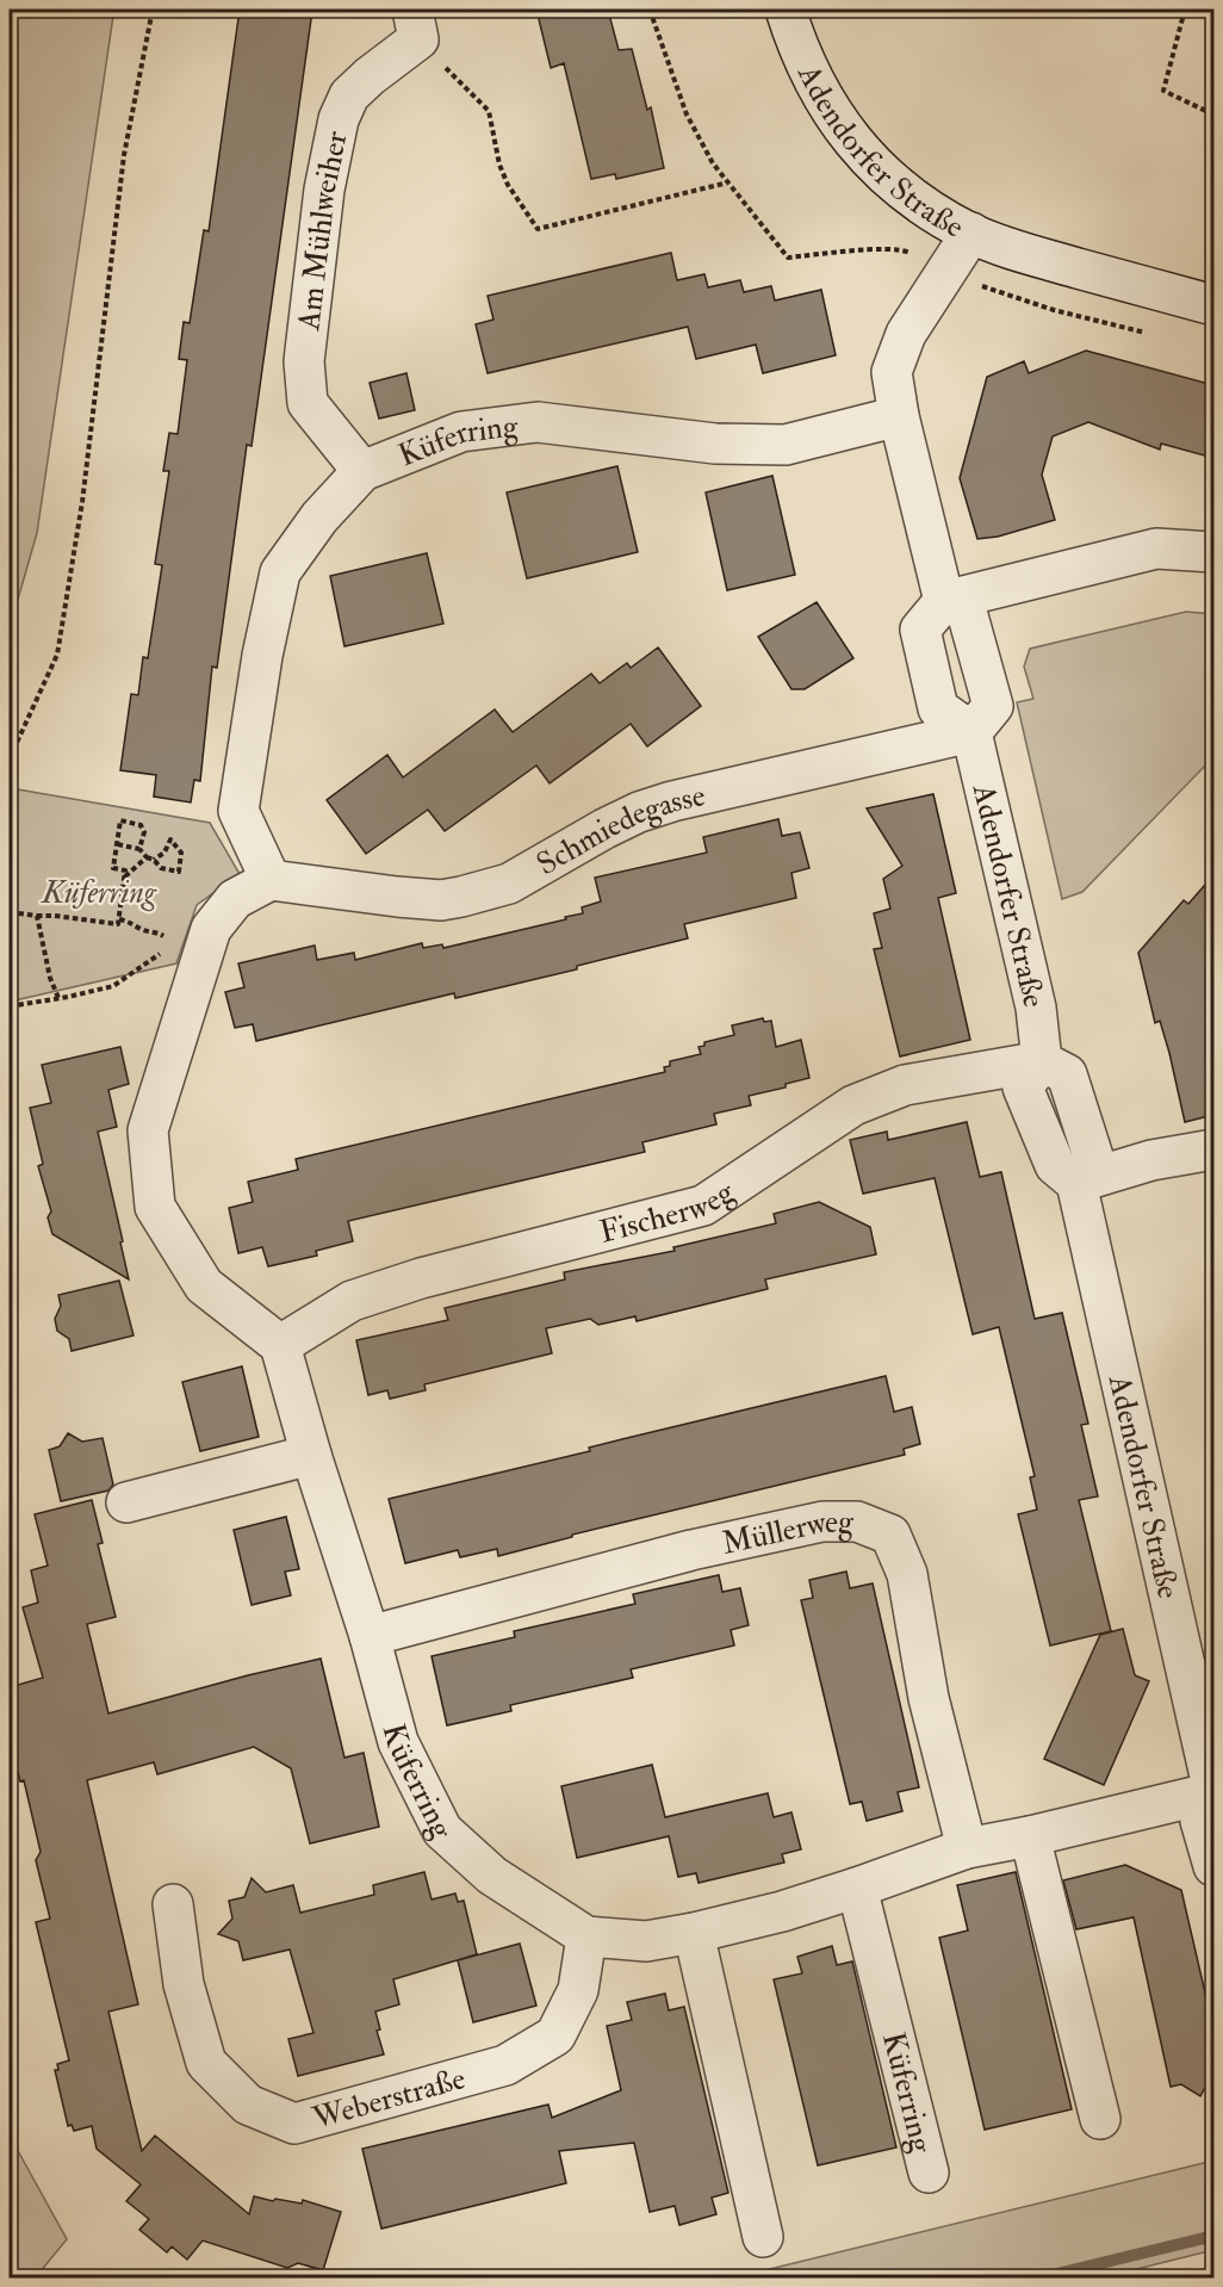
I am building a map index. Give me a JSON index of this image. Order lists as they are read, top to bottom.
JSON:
{
  "streets": {
    "street": [
      "Adendorfer Straße",
      "Am Mühlweiher",
      "Küferring",
      "Schmiedegasse",
      "Fischerweg",
      "Müllerweg",
      "Weberstraße"
    ]
  },
  "crossings": [
    ["Adendorfer Straße", "Küferring"],
    ["Adendorfer Straße", "Schmiedegasse"],
    ["Adendorfer Straße", "Fischerweg"],
    ["Am Mühlweiher", "Küferring"],
    ["Küferring", "Schmiedegasse"],
    ["Küferring", "Fischerweg"],
    ["Küferring", "Müllerweg"],
    ["Küferring", "Weberstraße"]
  ],
  "parks": ["Küferring"]
}
